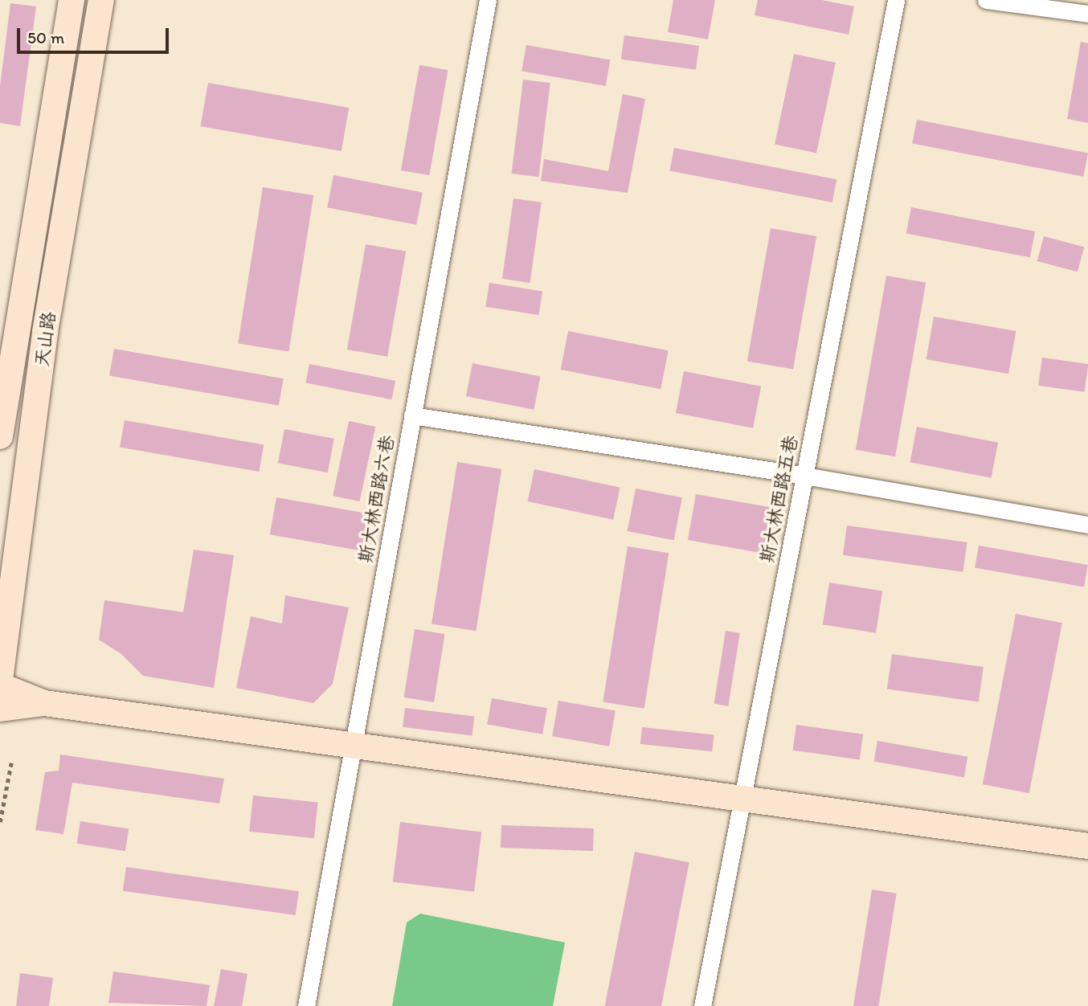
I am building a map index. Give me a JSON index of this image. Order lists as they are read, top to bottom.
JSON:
{
  "streets": {
    "street": ["天山路", "斯大林西路六巷", "斯大林西路五巷"]
  },
  "scale_bar": "50 m"
}
